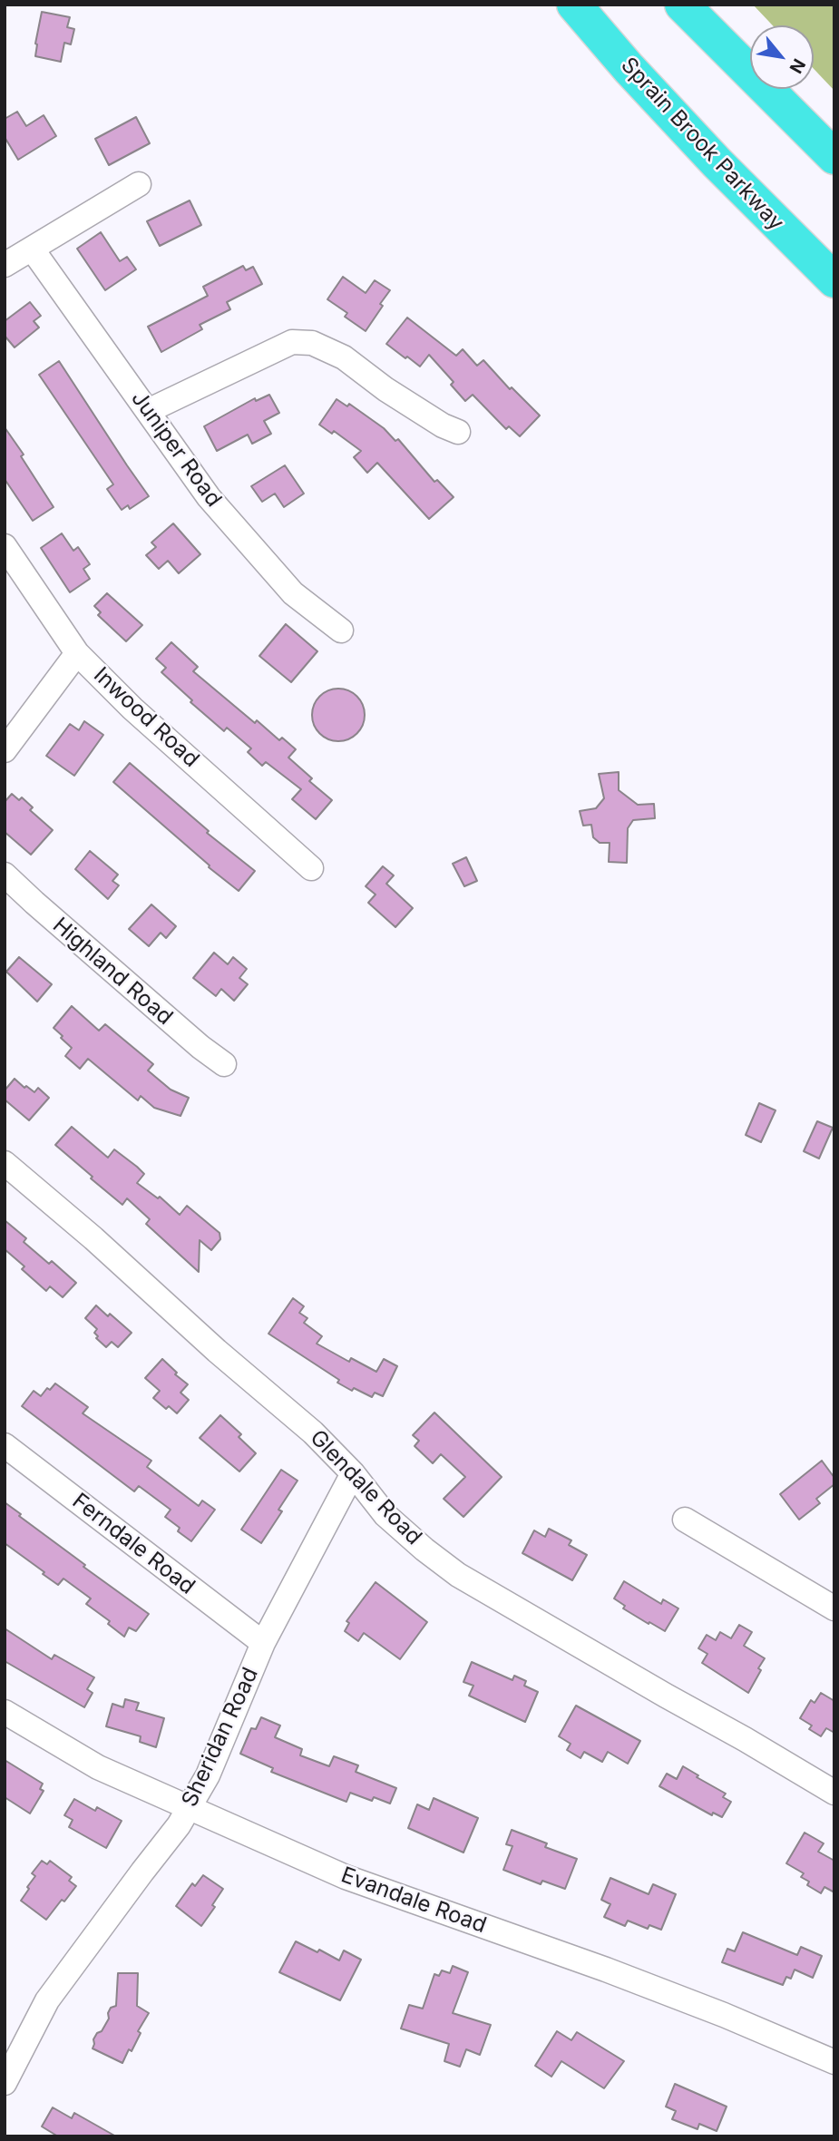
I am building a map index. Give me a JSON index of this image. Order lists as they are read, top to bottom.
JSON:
{
  "streets": {
    "highway": ["Sprain Brook Parkway"],
    "street": [
      "Juniper Road",
      "Inwood Road",
      "Highland Road",
      "Glendale Road",
      "Ferndale Road",
      "Sheridan Road",
      "Evandale Road"
    ]
  },
  "crossings": [
    ["Glendale Road", "Sheridan Road"],
    ["Ferndale Road", "Sheridan Road"],
    ["Sheridan Road", "Evandale Road"]
  ],
  "north": "bottom right"
}
